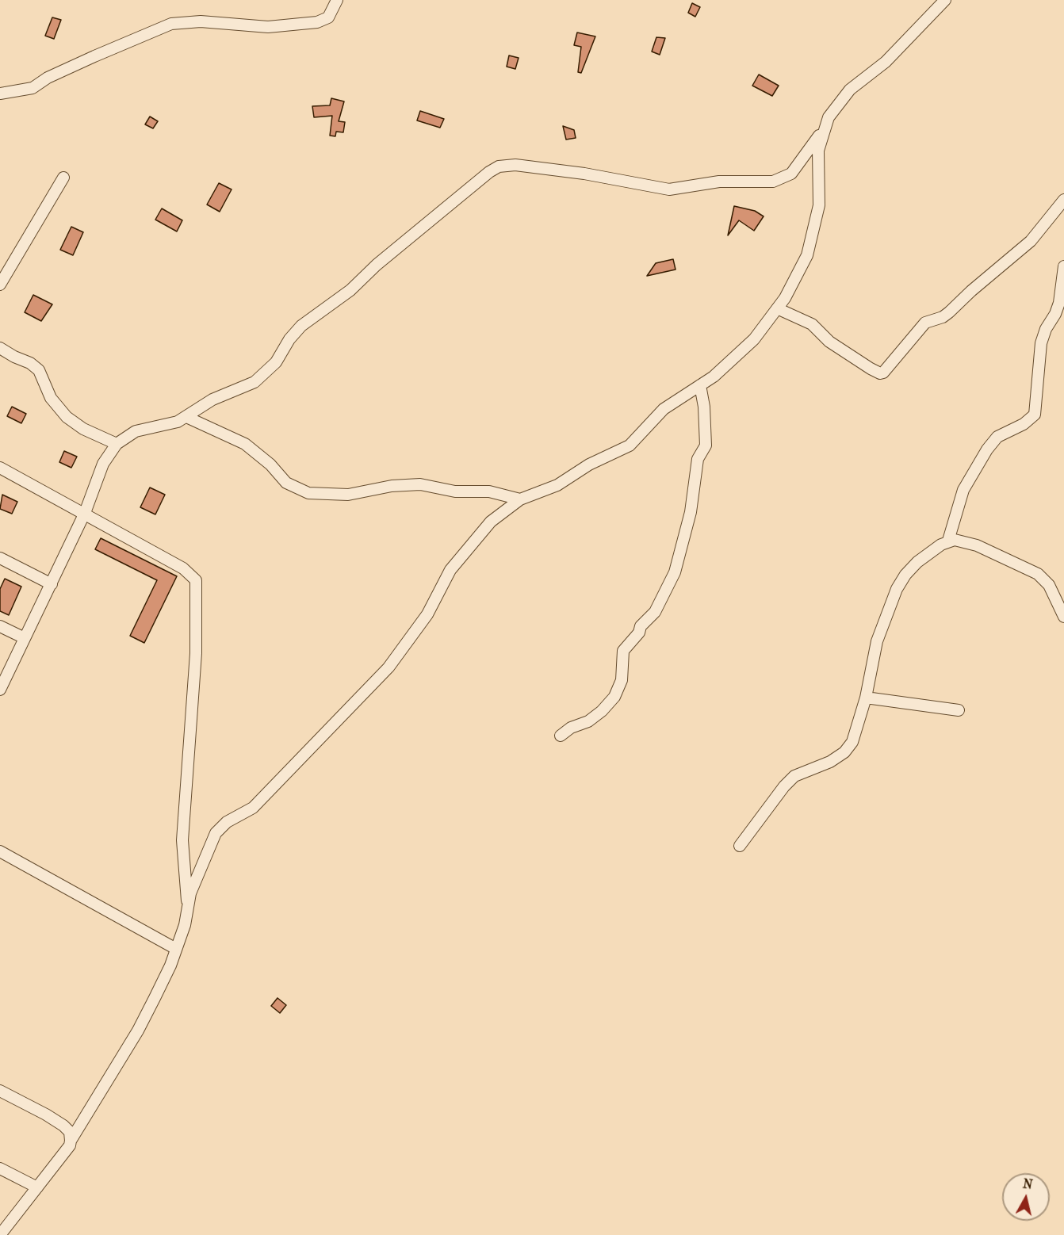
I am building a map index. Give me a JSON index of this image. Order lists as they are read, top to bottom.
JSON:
{
  "north": "top"
}
